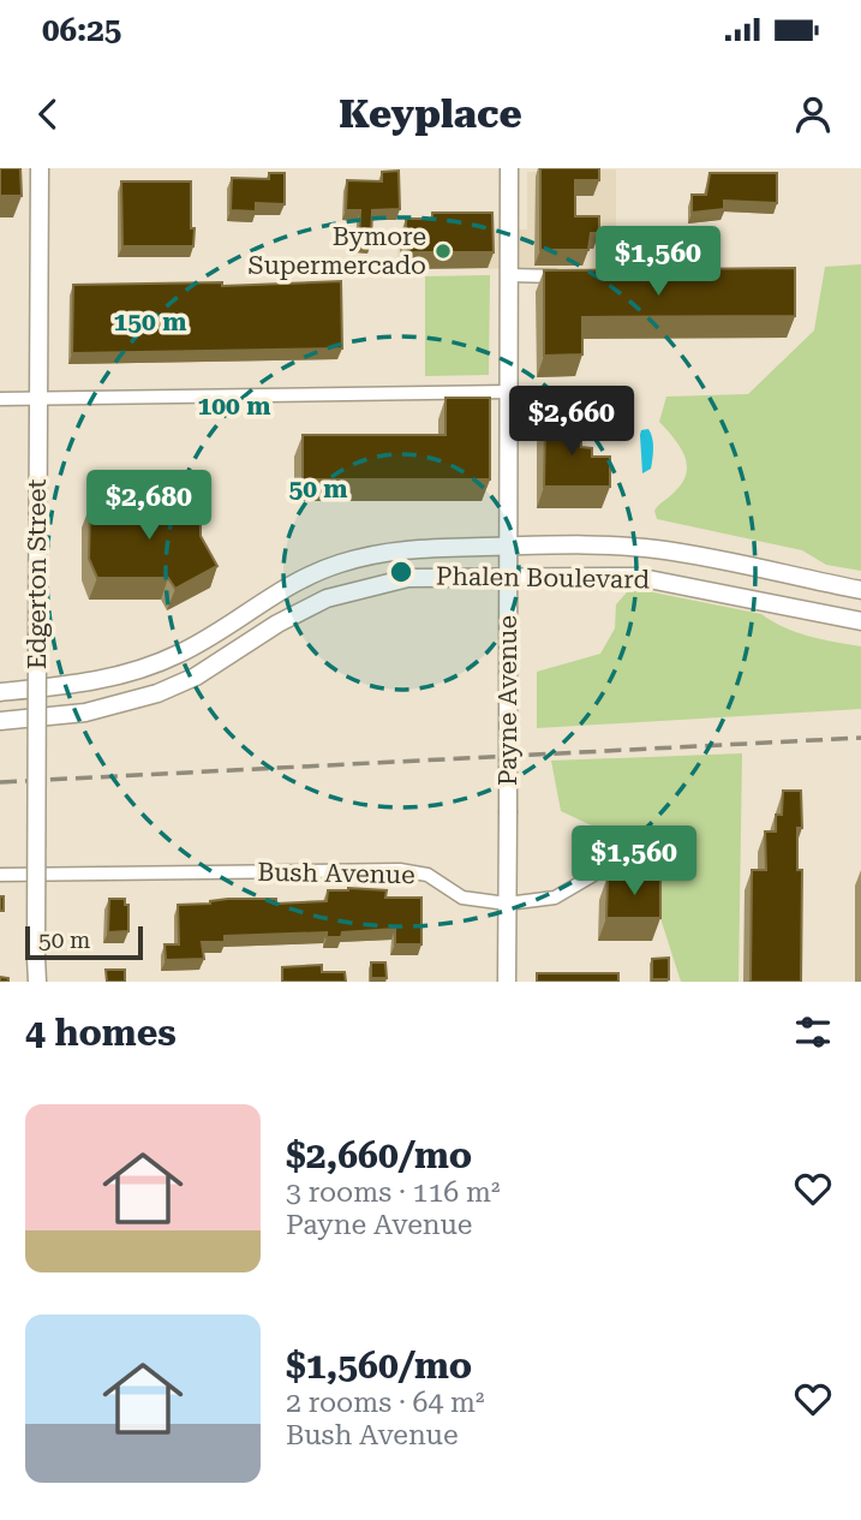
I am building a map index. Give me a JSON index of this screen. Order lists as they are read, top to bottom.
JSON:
{
  "streets": {
    "main road": ["Edgerton Street", "Phalen Boulevard", "Payne Avenue"],
    "street": ["Bush Avenue"]
  },
  "crossings": [
    ["Phalen Boulevard", "Payne Avenue"],
    ["Payne Avenue", "Bush Avenue"]
  ],
  "places": ["Bymore Supermercado"],
  "scale_bar": "50 m",
  "page": {
    "status": "06:25",
    "header": "Keyplace",
    "price": [
      "$1,560",
      "$2,660",
      "$2,680",
      "$1,560"
    ],
    "scale": "50 m",
    "heading": "4 homes",
    "list": [
      {
        "name": "$2,660/mo",
        "note": "3 rooms · 116 m² · Payne Avenue"
      },
      {
        "name": "$1,560/mo",
        "note": "2 rooms · 64 m² · Bush Avenue"
      }
    ]
  },
  "rings": ["150 m", "100 m", "50 m"]
}
